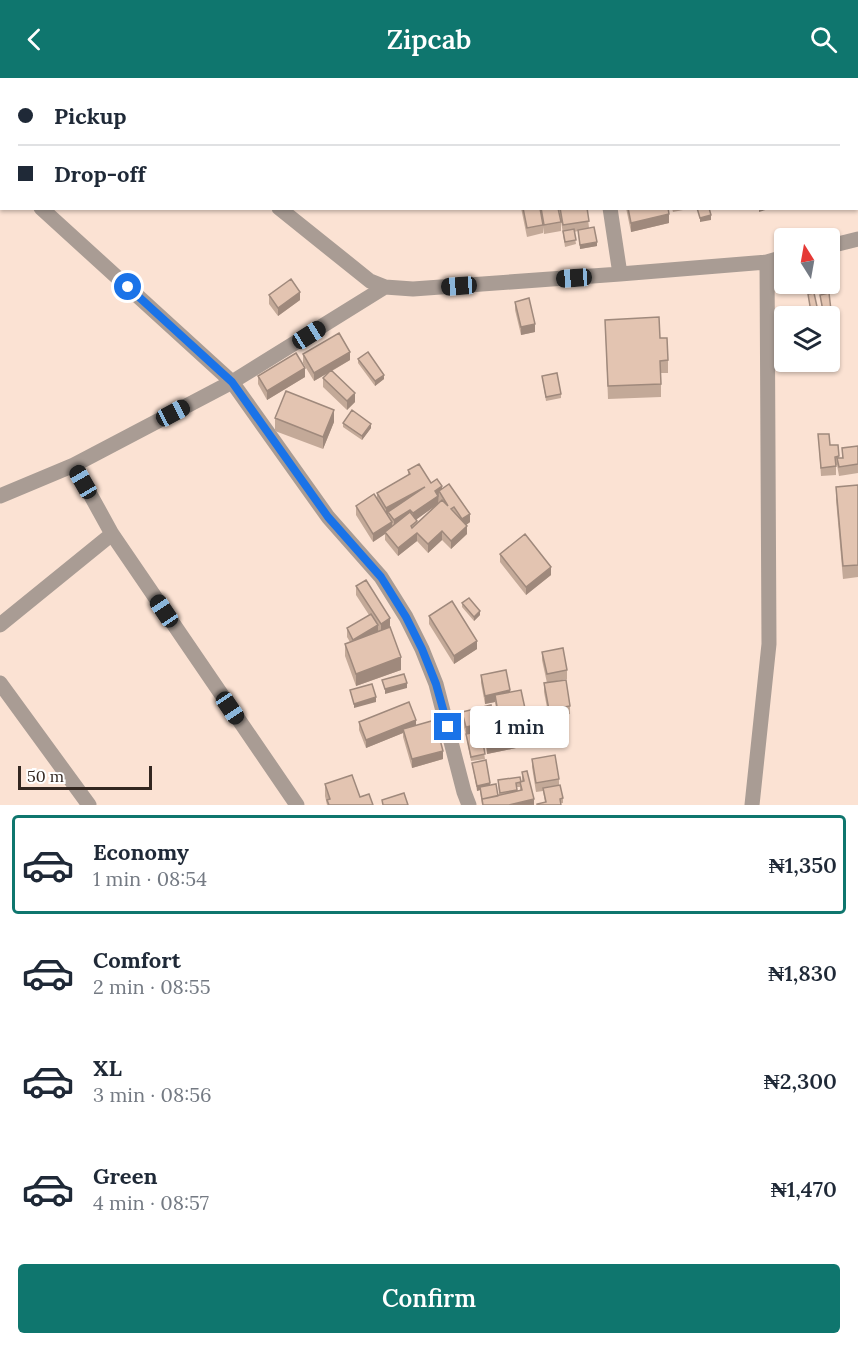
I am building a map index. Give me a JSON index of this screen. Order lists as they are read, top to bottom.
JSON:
{
  "scale_bar": "50 m",
  "north": "top",
  "page": {
    "header": "Zipcab",
    "banner": ["Pickup", "Drop-off"],
    "bubble": "1 min",
    "scale": "50 m",
    "list": [
      {
        "name": "Economy",
        "note": "1 min · 08:54",
        "value": "₦1,350"
      },
      {
        "name": "Comfort",
        "note": "2 min · 08:55",
        "value": "₦1,830"
      },
      {
        "name": "XL",
        "note": "3 min · 08:56",
        "value": "₦2,300"
      },
      {
        "name": "Green",
        "note": "4 min · 08:57",
        "value": "₦1,470"
      }
    ],
    "buttons": "Confirm"
  }
}
